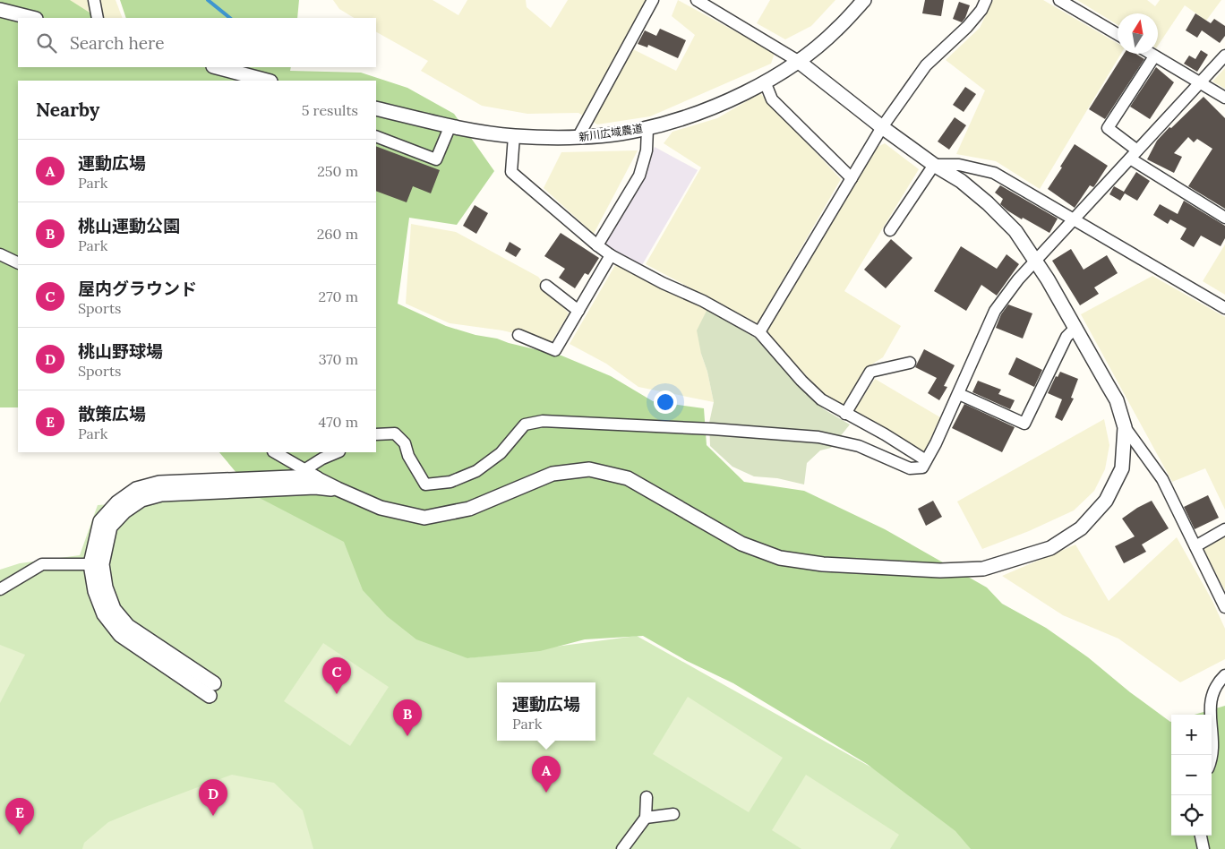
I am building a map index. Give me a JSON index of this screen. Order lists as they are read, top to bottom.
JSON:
{
  "streets": {
    "street": ["新川広域農道"]
  },
  "north": "top",
  "page": {
    "search": "Search here",
    "heading": ["Nearby", "5 results"],
    "list": [
      {
        "mark": "A",
        "name": "運動広場",
        "note": "Park",
        "value": "250 m"
      },
      {
        "mark": "B",
        "name": "桃山運動公園",
        "note": "Park",
        "value": "260 m"
      },
      {
        "mark": "C",
        "name": "屋内グラウンド",
        "note": "Sports",
        "value": "270 m"
      },
      {
        "mark": "D",
        "name": "桃山野球場",
        "note": "Sports",
        "value": "370 m"
      },
      {
        "mark": "E",
        "name": "散策広場",
        "note": "Park",
        "value": "470 m"
      }
    ],
    "pins": [
      "C",
      "B",
      "A",
      "D",
      "E"
    ],
    "popup": ["運動広場", "Park"],
    "map_buttons": ["+", "−"]
  }
}
